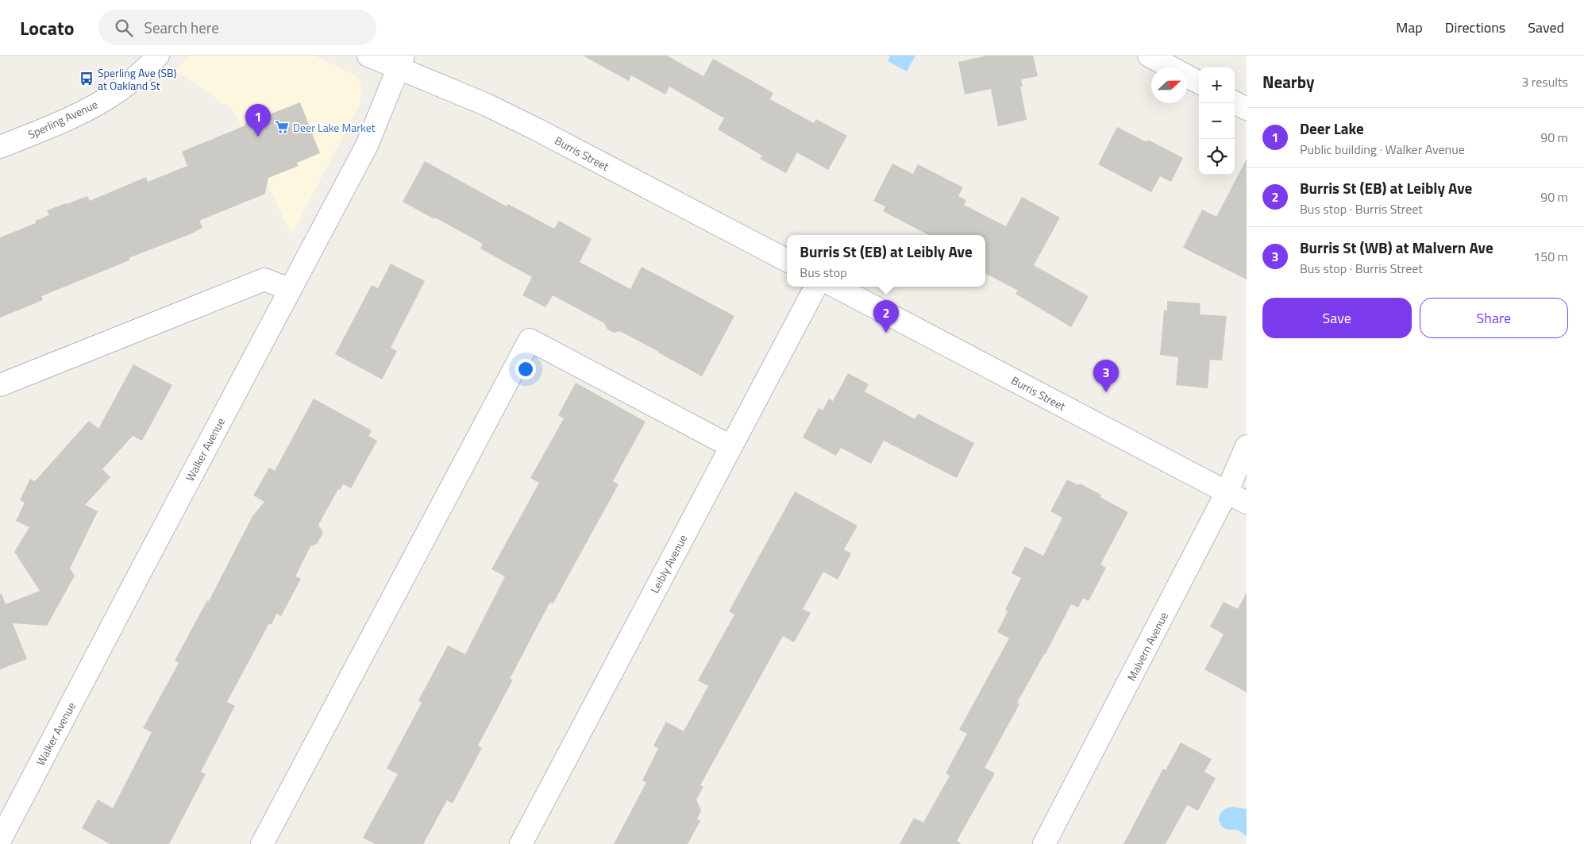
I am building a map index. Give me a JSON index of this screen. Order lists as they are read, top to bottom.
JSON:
{
  "streets": {
    "street": [
      "Sperling Avenue",
      "Burris Street",
      "Walker Avenue",
      "Leibly Avenue",
      "Malvern Avenue"
    ]
  },
  "crossings": [
    ["Burris Street", "Walker Avenue"],
    ["Burris Street", "Malvern Avenue"]
  ],
  "places": {
    "bus stop": ["Sperling Ave (SB) at Oakland St"],
    "supermarket": ["Deer Lake Market"]
  },
  "north": "right",
  "page": {
    "header": "Locato",
    "search": "Search here",
    "nav": ["Map", "Directions", "Saved"],
    "heading": ["Nearby", "3 results"],
    "map_buttons": ["+", "−"],
    "pins": ["1", "2", "3"],
    "list": [
      {
        "mark": "1",
        "name": "Deer Lake",
        "note": "Public building · Walker Avenue",
        "value": "90 m"
      },
      {
        "mark": "2",
        "name": "Burris St (EB) at Leibly Ave",
        "note": "Bus stop · Burris Street",
        "value": "90 m"
      },
      {
        "mark": "3",
        "name": "Burris St (WB) at Malvern Ave",
        "note": "Bus stop · Burris Street",
        "value": "150 m"
      }
    ],
    "popup": ["Burris St (EB) at Leibly Ave", "Bus stop"],
    "buttons": ["Save", "Share"]
  }
}
